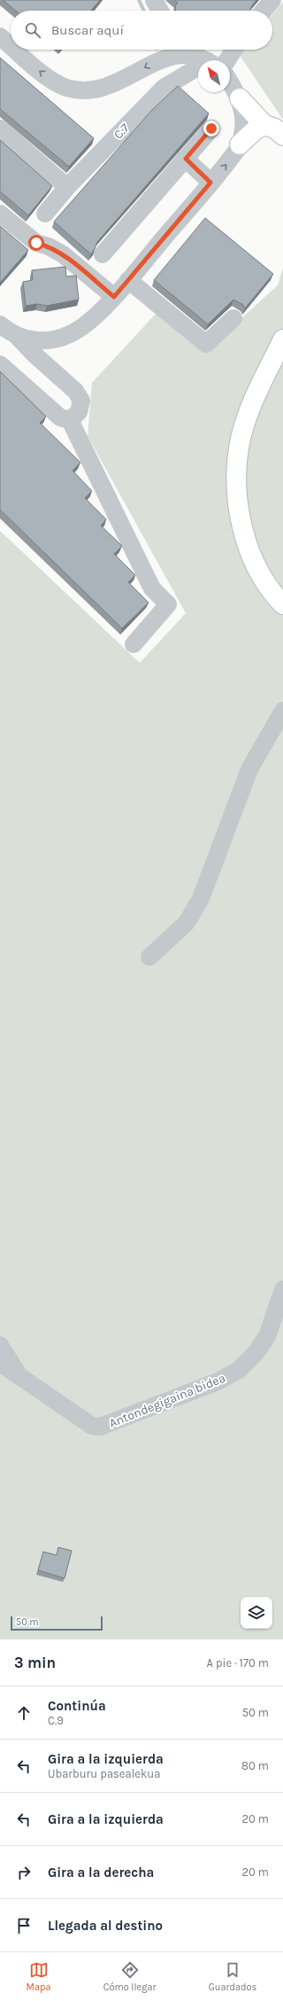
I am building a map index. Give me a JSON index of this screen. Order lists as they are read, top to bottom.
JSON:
{
  "streets": {
    "street": ["C.7", "Antondegigaina bidea"]
  },
  "scale_bar": "50 m",
  "north": "top left",
  "page": {
    "search": "Buscar aquí",
    "scale": "50 m",
    "heading": ["3 min", "A pie · 170 m"],
    "list": [
      ["Continúa", "C.9", "50 m"],
      ["Gira a la izquierda", "Ubarburu pasealekua", "80 m"],
      ["Gira a la izquierda", "20 m"],
      ["Gira a la derecha", "20 m"],
      "Llegada al destino"
    ],
    "nav": ["Mapa", "Cómo llegar", "Guardados"]
  }
}
